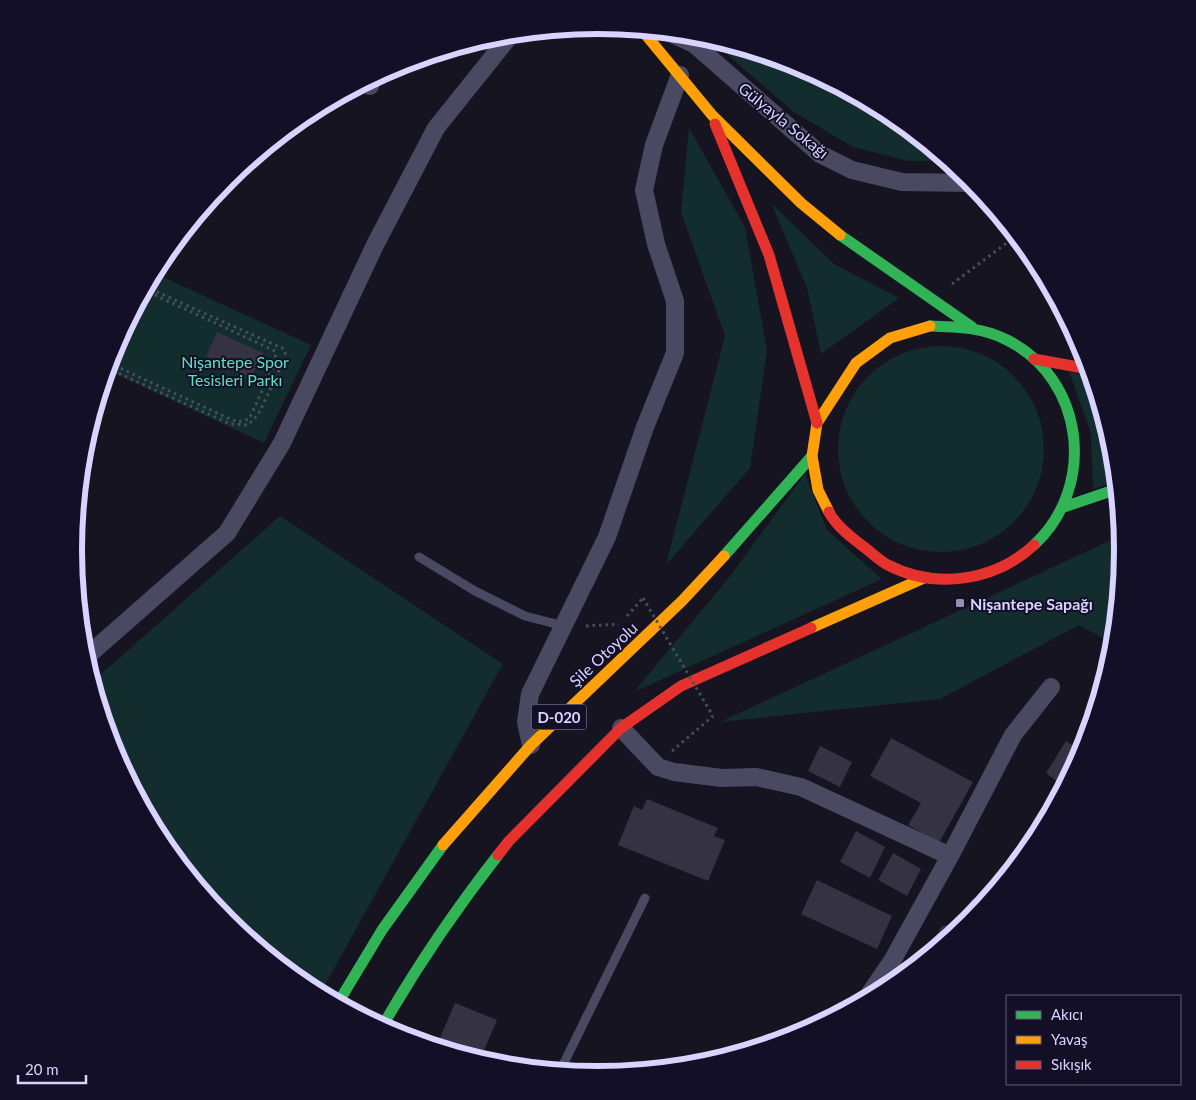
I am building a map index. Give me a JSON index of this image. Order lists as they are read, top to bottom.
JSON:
{
  "streets": {
    "main road": ["Şile Otoyolu", "D-020"],
    "street": ["Gülyayla Sokağı"]
  },
  "parks": ["Nişantepe Spor Tesisleri Parkı"],
  "places": {
    "transit": ["Nişantepe Sapağı"]
  },
  "legend": ["Akıcı", "Yavaş", "Sıkışık"],
  "scale_bar": "20 m"
}
